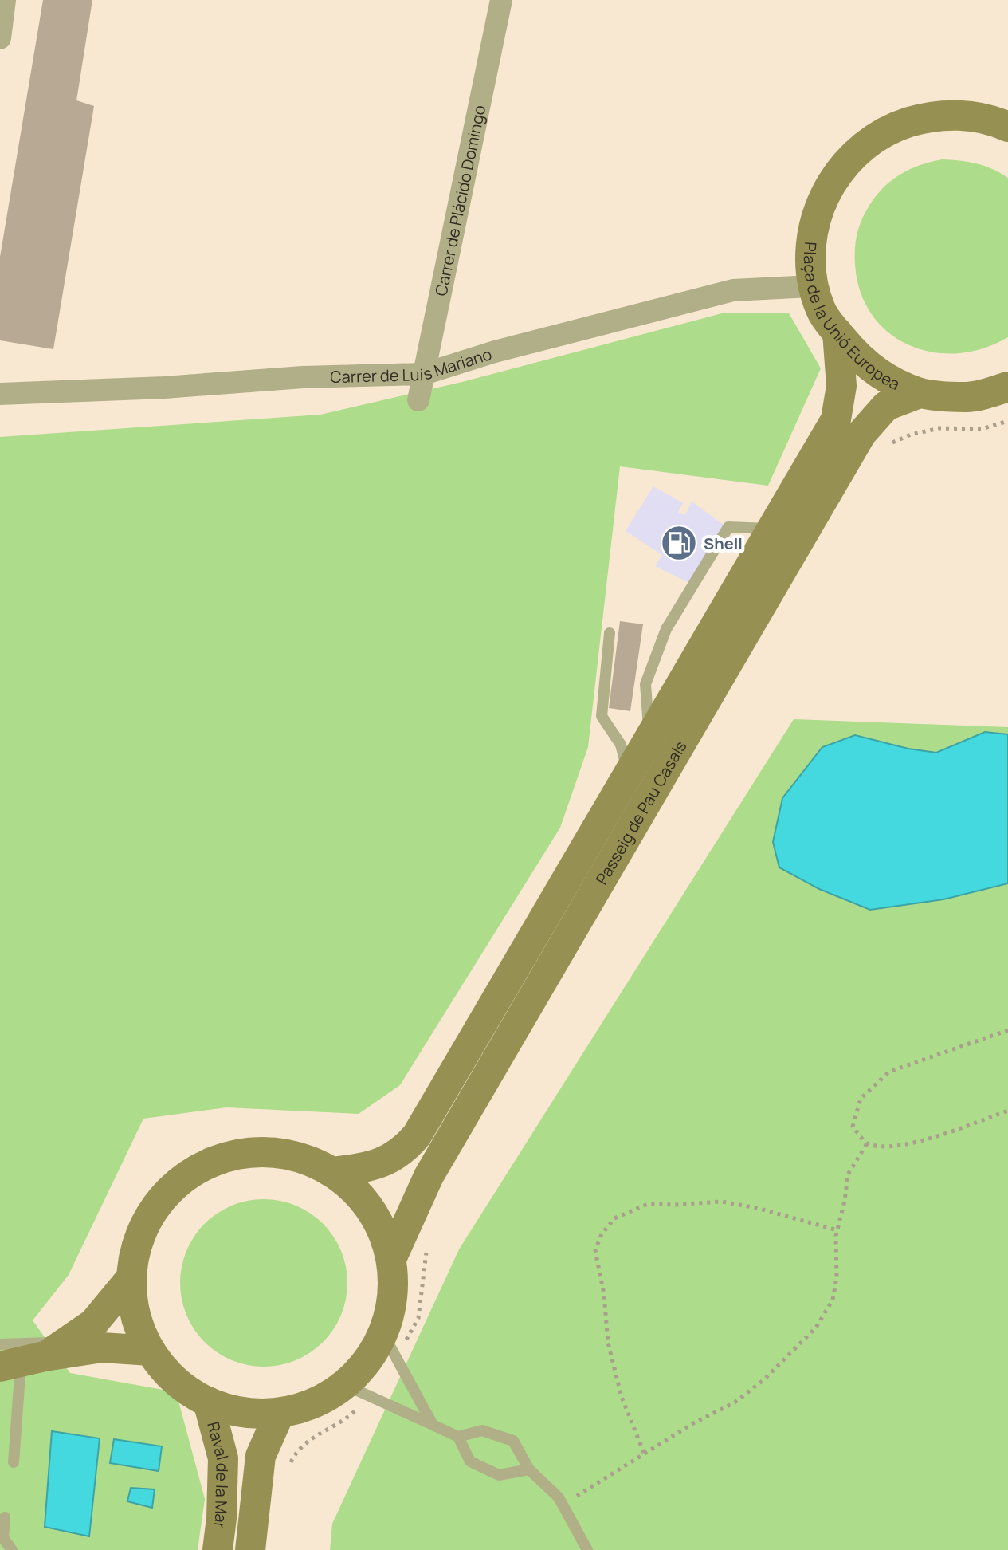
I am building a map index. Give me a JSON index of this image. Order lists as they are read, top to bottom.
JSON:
{
  "streets": {
    "street": [
      "Carrer de Plácido Domingo",
      "Plaça de la Unió Europea",
      "Carrer de Luis Mariano",
      "Passeig de Pau Casals",
      "Raval de la Mar"
    ]
  },
  "crossings": [
    ["Carrer de Plácido Domingo", "Carrer de Luis Mariano"],
    ["Plaça de la Unió Europea", "Carrer de Luis Mariano"],
    ["Plaça de la Unió Europea", "Passeig de Pau Casals"]
  ],
  "places": {
    "fuel station": ["Shell"]
  }
}
